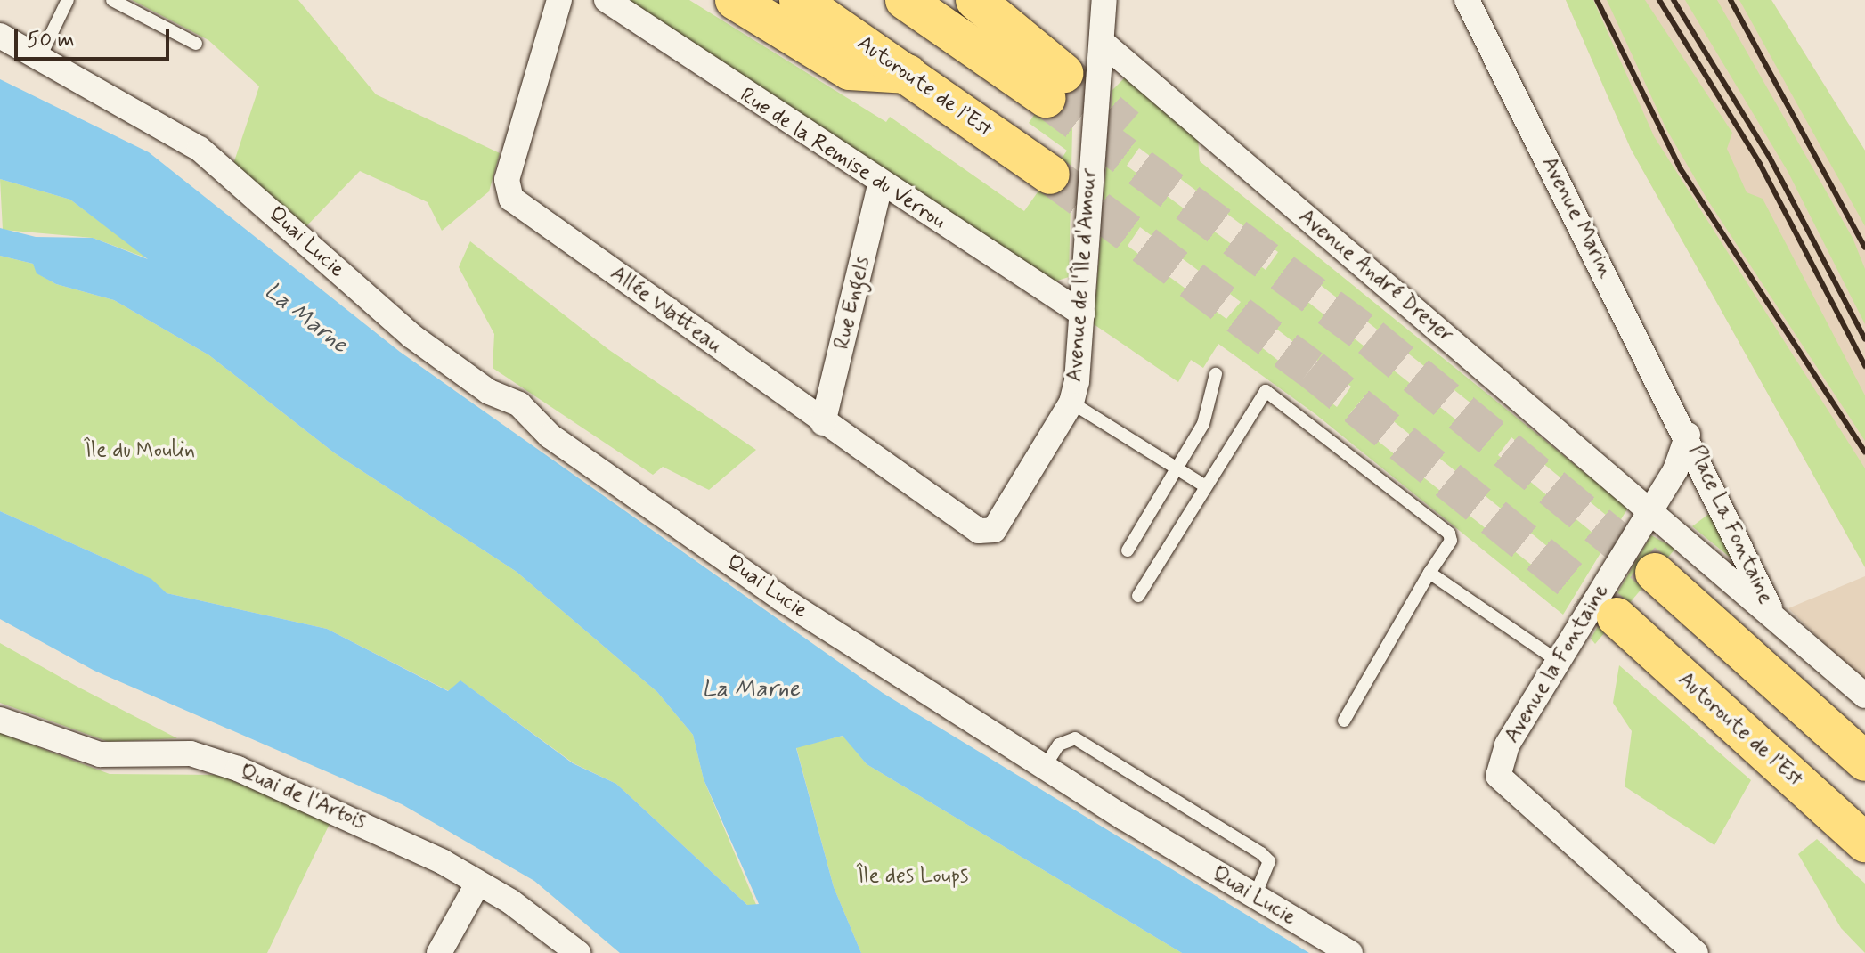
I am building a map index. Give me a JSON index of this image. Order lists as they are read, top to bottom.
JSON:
{
  "streets": {
    "highway": ["Autoroute de l’Est"],
    "street": [
      "Rue de la Remise du Verrou",
      "Avenue Marin",
      "Quai Lucie",
      "Avenue de l'Île d'Amour",
      "Avenue André Dreyer",
      "Rue Engels",
      "Allée Watteau",
      "Place La Fontaine",
      "Avenue la Fontaine",
      "Quai de l'Artois"
    ]
  },
  "crossings": [
    ["Rue de la Remise du Verrou", "Avenue de l'Île d'Amour"],
    ["Rue de la Remise du Verrou", "Rue Engels"],
    ["Avenue Marin", "Place La Fontaine"],
    ["Avenue Marin", "Avenue la Fontaine"],
    ["Avenue de l'Île d'Amour", "Avenue André Dreyer"],
    ["Avenue de l'Île d'Amour", "Allée Watteau"],
    ["Avenue André Dreyer", "Place La Fontaine"],
    ["Avenue André Dreyer", "Avenue la Fontaine"],
    ["Rue Engels", "Allée Watteau"],
    ["Place La Fontaine", "Avenue la Fontaine"]
  ],
  "water": ["La Marne"],
  "parks": ["Île du Moulin", "Île des Loups"],
  "scale_bar": "50 m"
}
